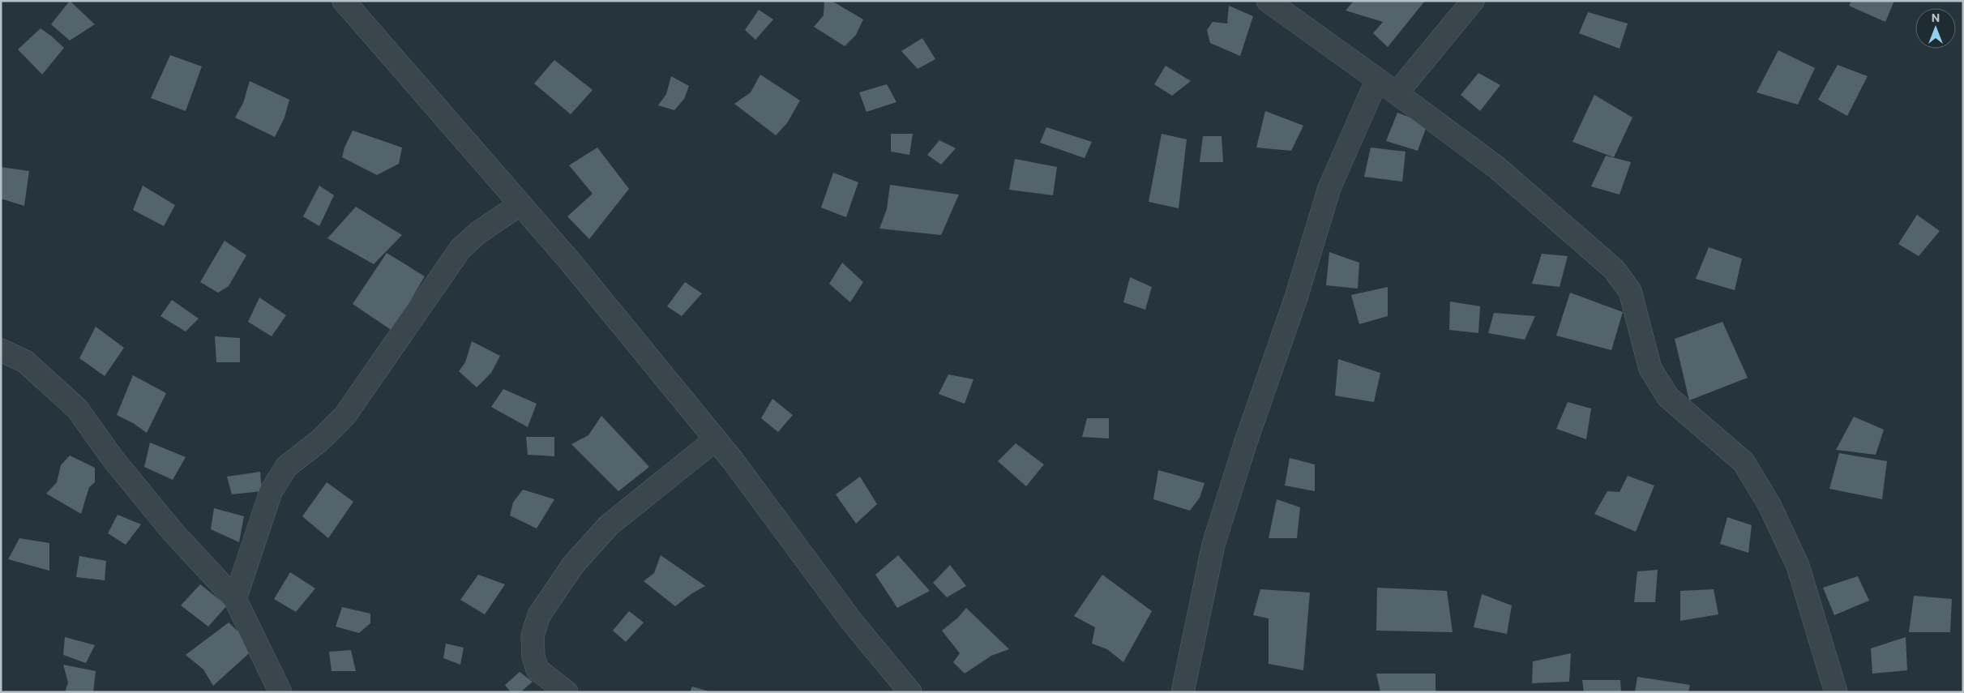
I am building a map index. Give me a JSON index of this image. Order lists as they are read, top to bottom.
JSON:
{
  "north": "top"
}
